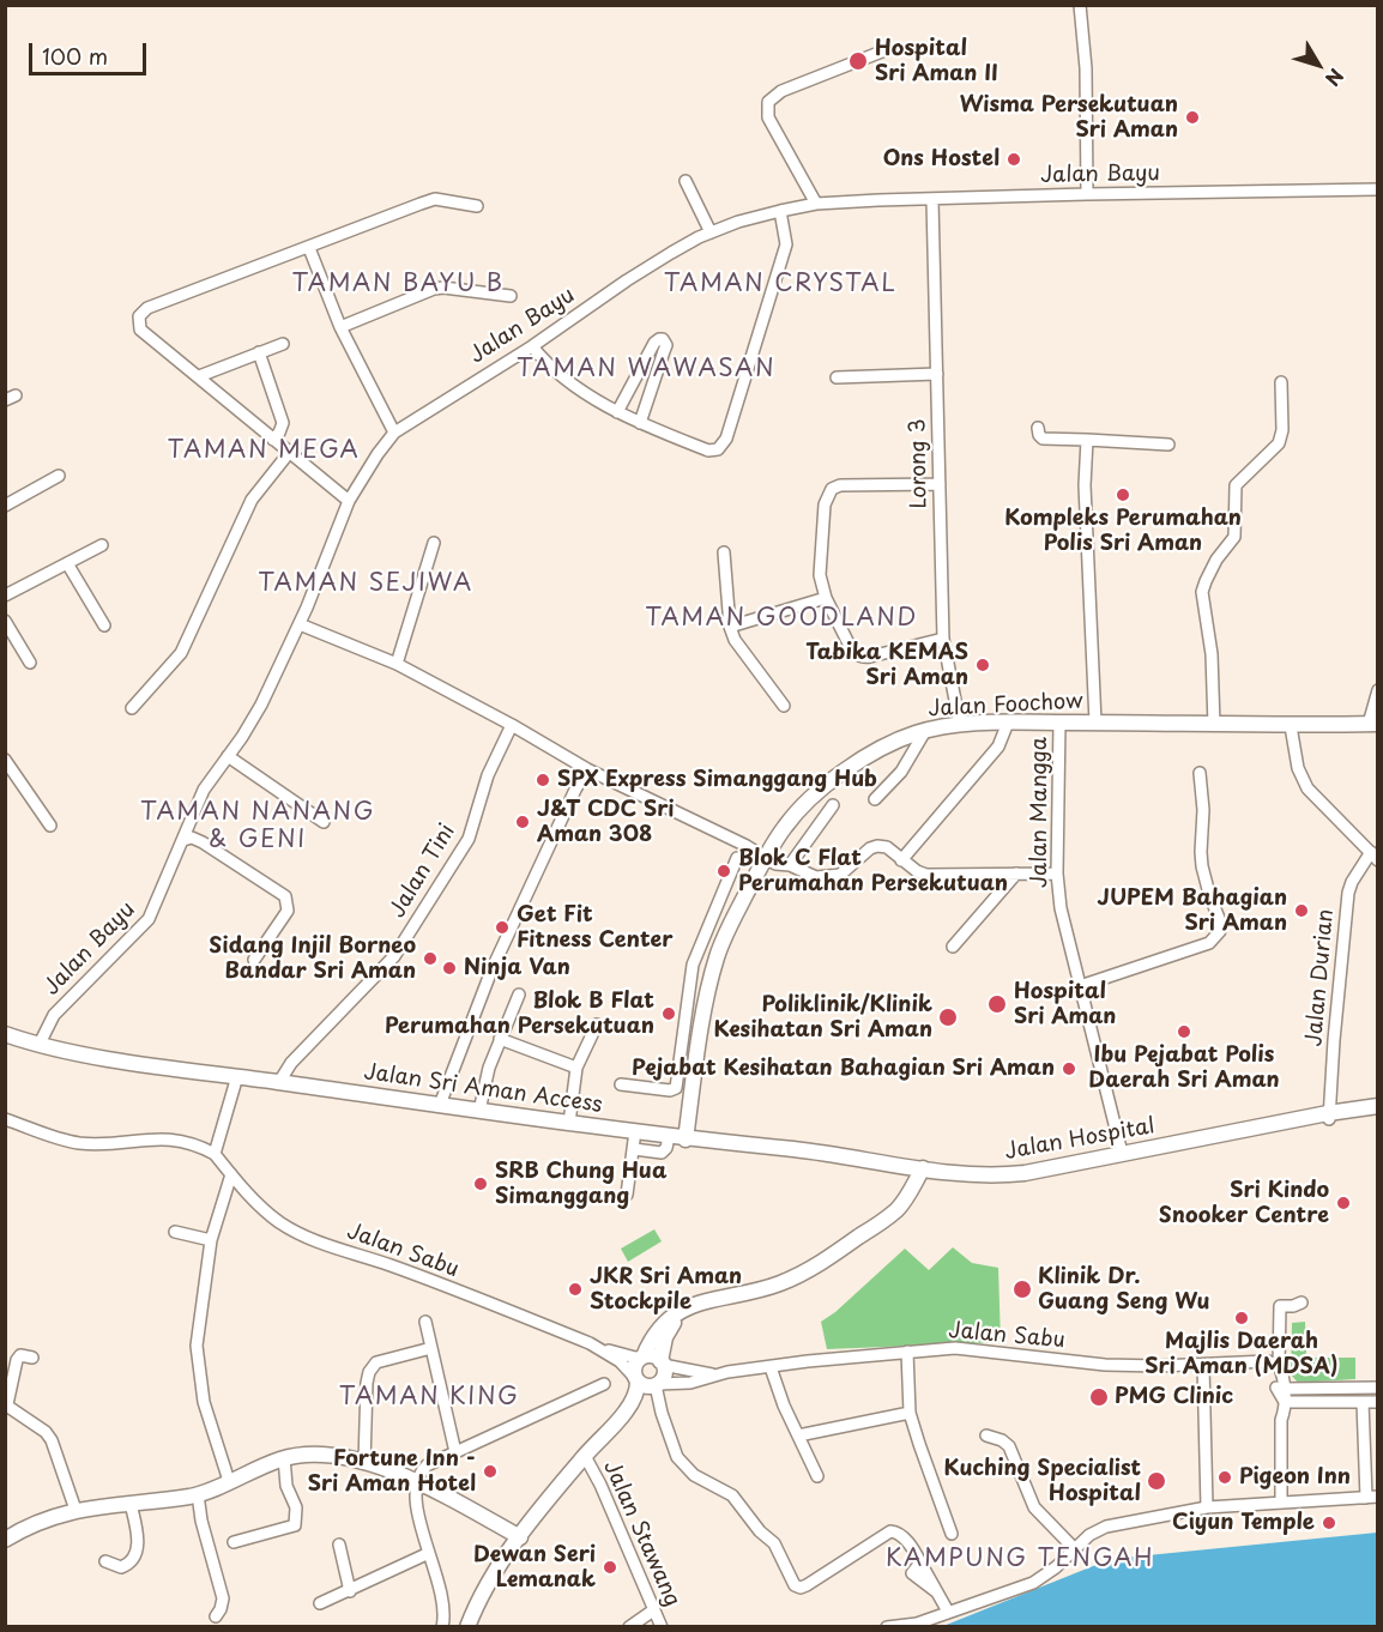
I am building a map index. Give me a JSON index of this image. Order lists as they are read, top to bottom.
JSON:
{
  "streets": {
    "main road": ["Jalan Foochow", "Jalan Sri Aman Access", "Jalan Hospital"],
    "street": [
      "Jalan Bayu",
      "Lorong 3",
      "Jalan Mangga",
      "Jalan Tini",
      "Jalan Durian",
      "Jalan Sabu",
      "Jalan Stawang"
    ]
  },
  "crossings": [
    ["Jalan Bayu", "Lorong 3"],
    ["Jalan Bayu", "Jalan Sri Aman Access"],
    ["Lorong 3", "Jalan Foochow"],
    ["Jalan Foochow", "Jalan Mangga"],
    ["Jalan Foochow", "Jalan Sri Aman Access"],
    ["Jalan Mangga", "Jalan Hospital"],
    ["Jalan Tini", "Jalan Sri Aman Access"],
    ["Jalan Durian", "Jalan Hospital"],
    ["Jalan Sri Aman Access", "Jalan Hospital"]
  ],
  "districts": [
    "TAMAN BAYU B",
    "TAMAN CRYSTAL",
    "TAMAN WAWASAN",
    "TAMAN MEGA",
    "TAMAN SEJIWA",
    "TAMAN GOODLAND",
    "TAMAN NANANG & GENI",
    "TAMAN KING",
    "KAMPUNG TENGAH"
  ],
  "places": [
    "Hospital Sri Aman II",
    "Wisma Persekutuan Sri Aman",
    "Ons Hostel",
    "Kompleks Perumahan Polis Sri Aman",
    "Tabika KEMAS Sri Aman",
    "SPX Express Simanggang Hub",
    "J&T CDC Sri Aman 308",
    "Blok C Flat Perumahan Persekutuan",
    "JUPEM Bahagian Sri Aman",
    "Get Fit Fitness Center",
    "Sidang Injil Borneo Bandar Sri Aman",
    "Ninja Van",
    "Hospital Sri Aman",
    "Blok B Flat Perumahan Persekutuan",
    "Poliklinik/Klinik Kesihatan Sri Aman",
    "Ibu Pejabat Polis Daerah Sri Aman",
    "Pejabat Kesihatan Bahagian Sri Aman",
    "SRB Chung Hua Simanggang",
    "Sri Kindo Snooker Centre",
    "JKR Sri Aman Stockpile",
    "Klinik Dr. Guang Seng Wu",
    "Majlis Daerah Sri Aman (MDSA)",
    "PMG Clinic",
    "Fortune Inn - Sri Aman Hotel",
    "Pigeon Inn",
    "Kuching Specialist Hospital",
    "Ciyun Temple",
    "Dewan Seri Lemanak"
  ],
  "scale_bar": "100 m",
  "north": "bottom right"
}
